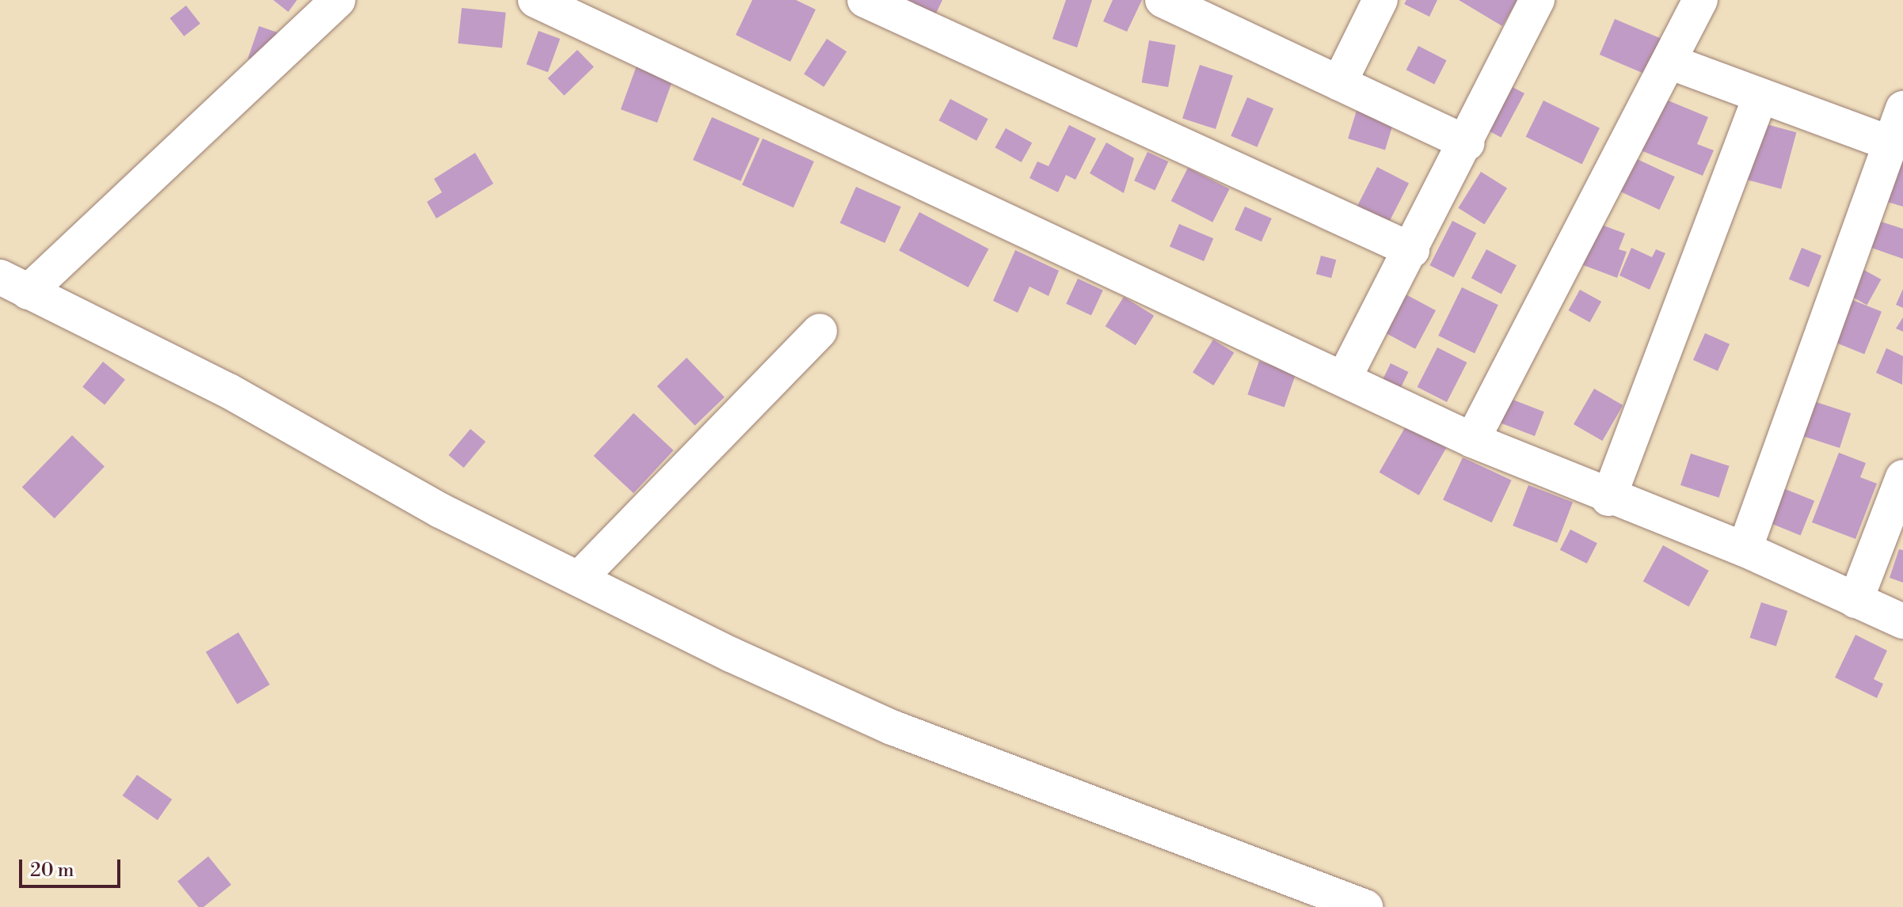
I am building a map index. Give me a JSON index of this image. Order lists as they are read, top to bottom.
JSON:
{
  "scale_bar": "20 m"
}
